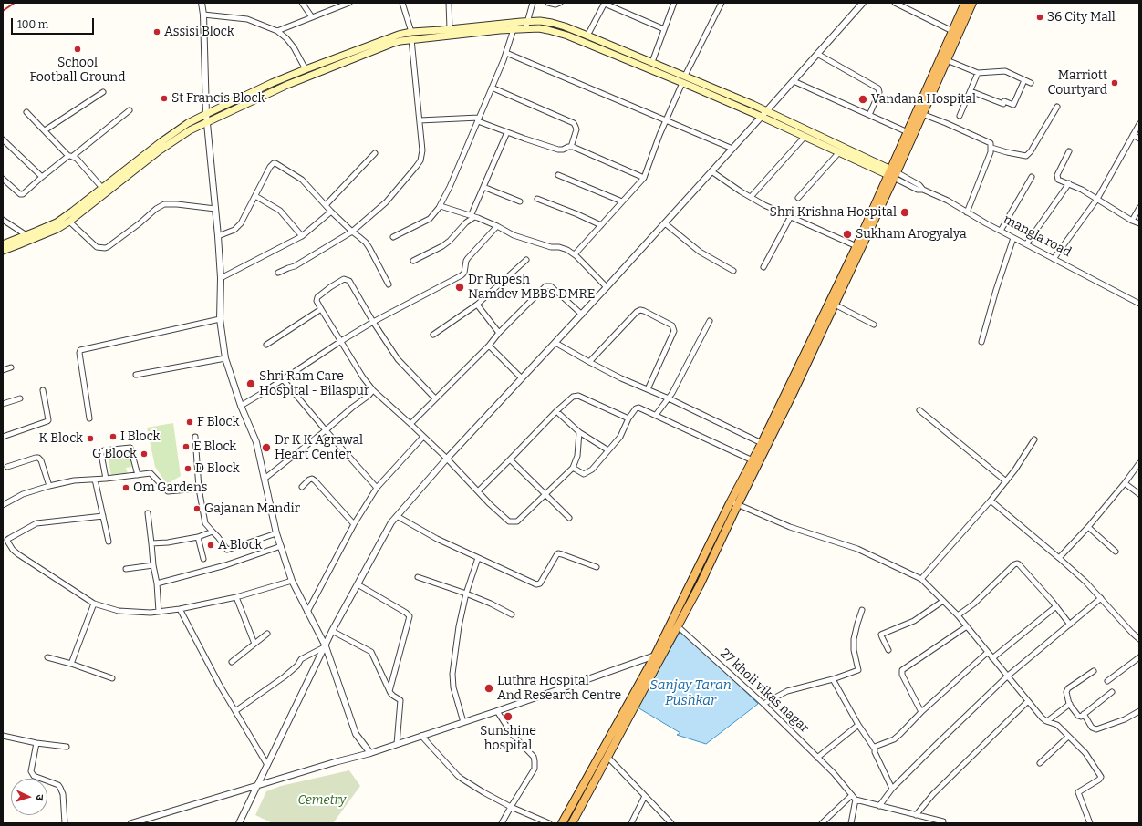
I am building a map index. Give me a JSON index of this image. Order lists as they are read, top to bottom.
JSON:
{
  "streets": {
    "street": ["mangla road", "27 kholi vikas nagar"]
  },
  "water": ["Sanjay Taran Pushkar"],
  "parks": ["Cemetry"],
  "places": [
    "36 City Mall",
    "Assisi Block",
    "School Football Ground",
    "Marriott Courtyard",
    "St Francis Block",
    "Vandana Hospital",
    "Shri Krishna Hospital",
    "Sukham Arogyalya",
    "Dr Rupesh Namdev MBBS DMRE",
    "Shri Ram Care Hospital - Bilaspur",
    "F Block",
    "I Block",
    "K Block",
    "E Block",
    "Dr K K Agrawal Heart Center",
    "G Block",
    "D Block",
    "Om Gardens",
    "Gajanan Mandir",
    "A Block",
    "Luthra Hospital And Research Centre",
    "Sunshine hospital"
  ],
  "scale_bar": "100 m",
  "north": "right"
}
